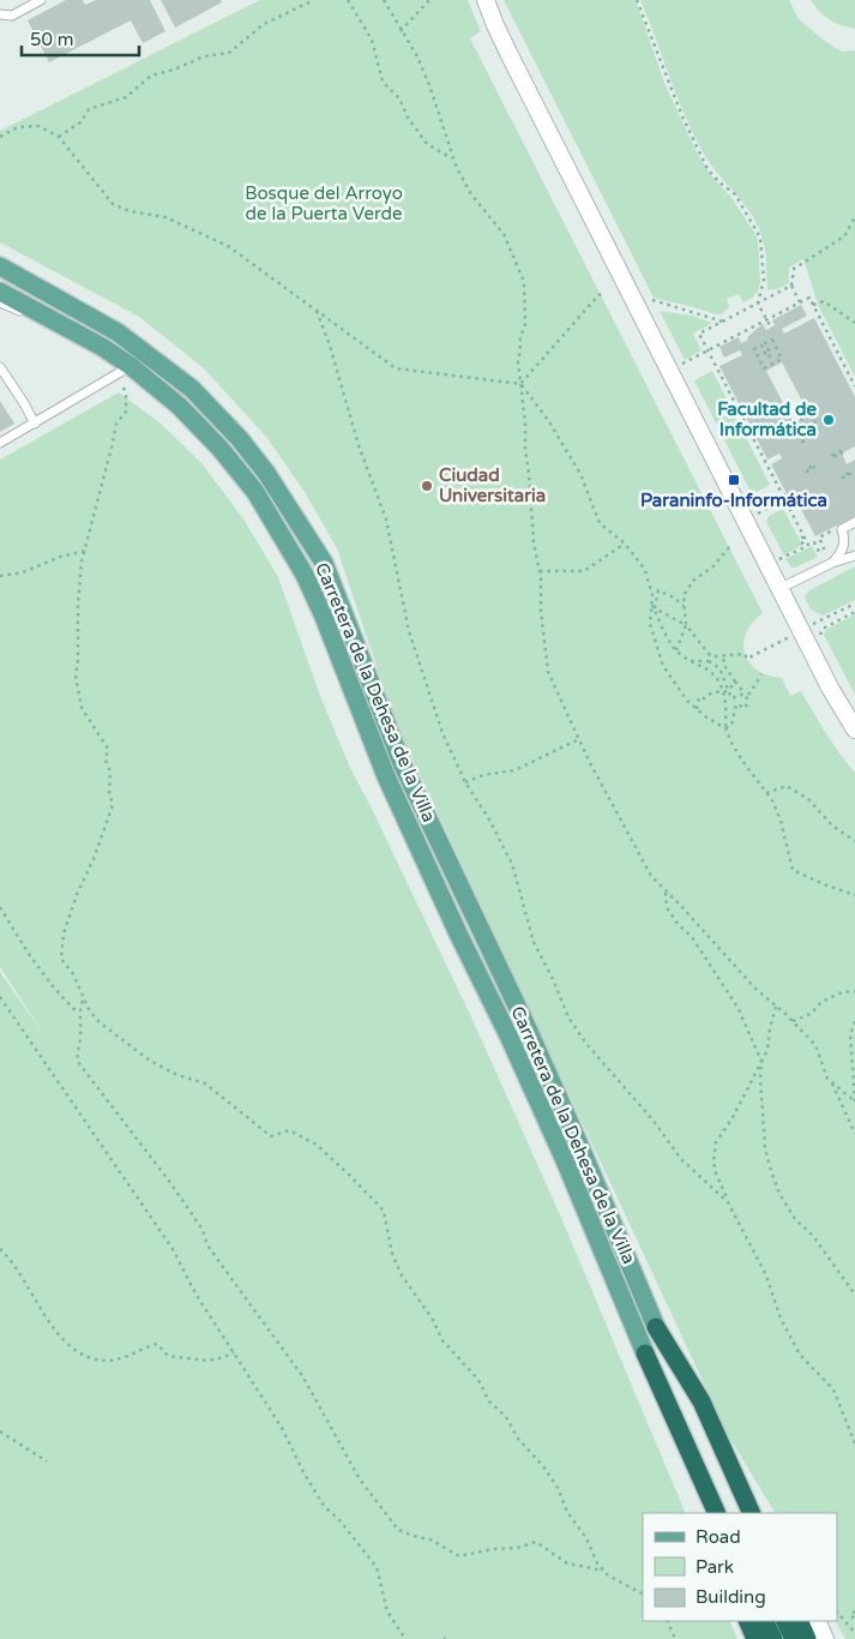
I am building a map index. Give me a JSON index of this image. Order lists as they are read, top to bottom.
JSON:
{
  "streets": {
    "main road": ["Carretera de la Dehesa de la Villa"]
  },
  "parks": ["Bosque del Arroyo de la Puerta Verde"],
  "places": {
    "other": ["Facultad de Informática", "Ciudad Universitaria"],
    "transit": ["Paraninfo-Informática"]
  },
  "legend": ["Road", "Park", "Building"],
  "scale_bar": "50 m"
}
